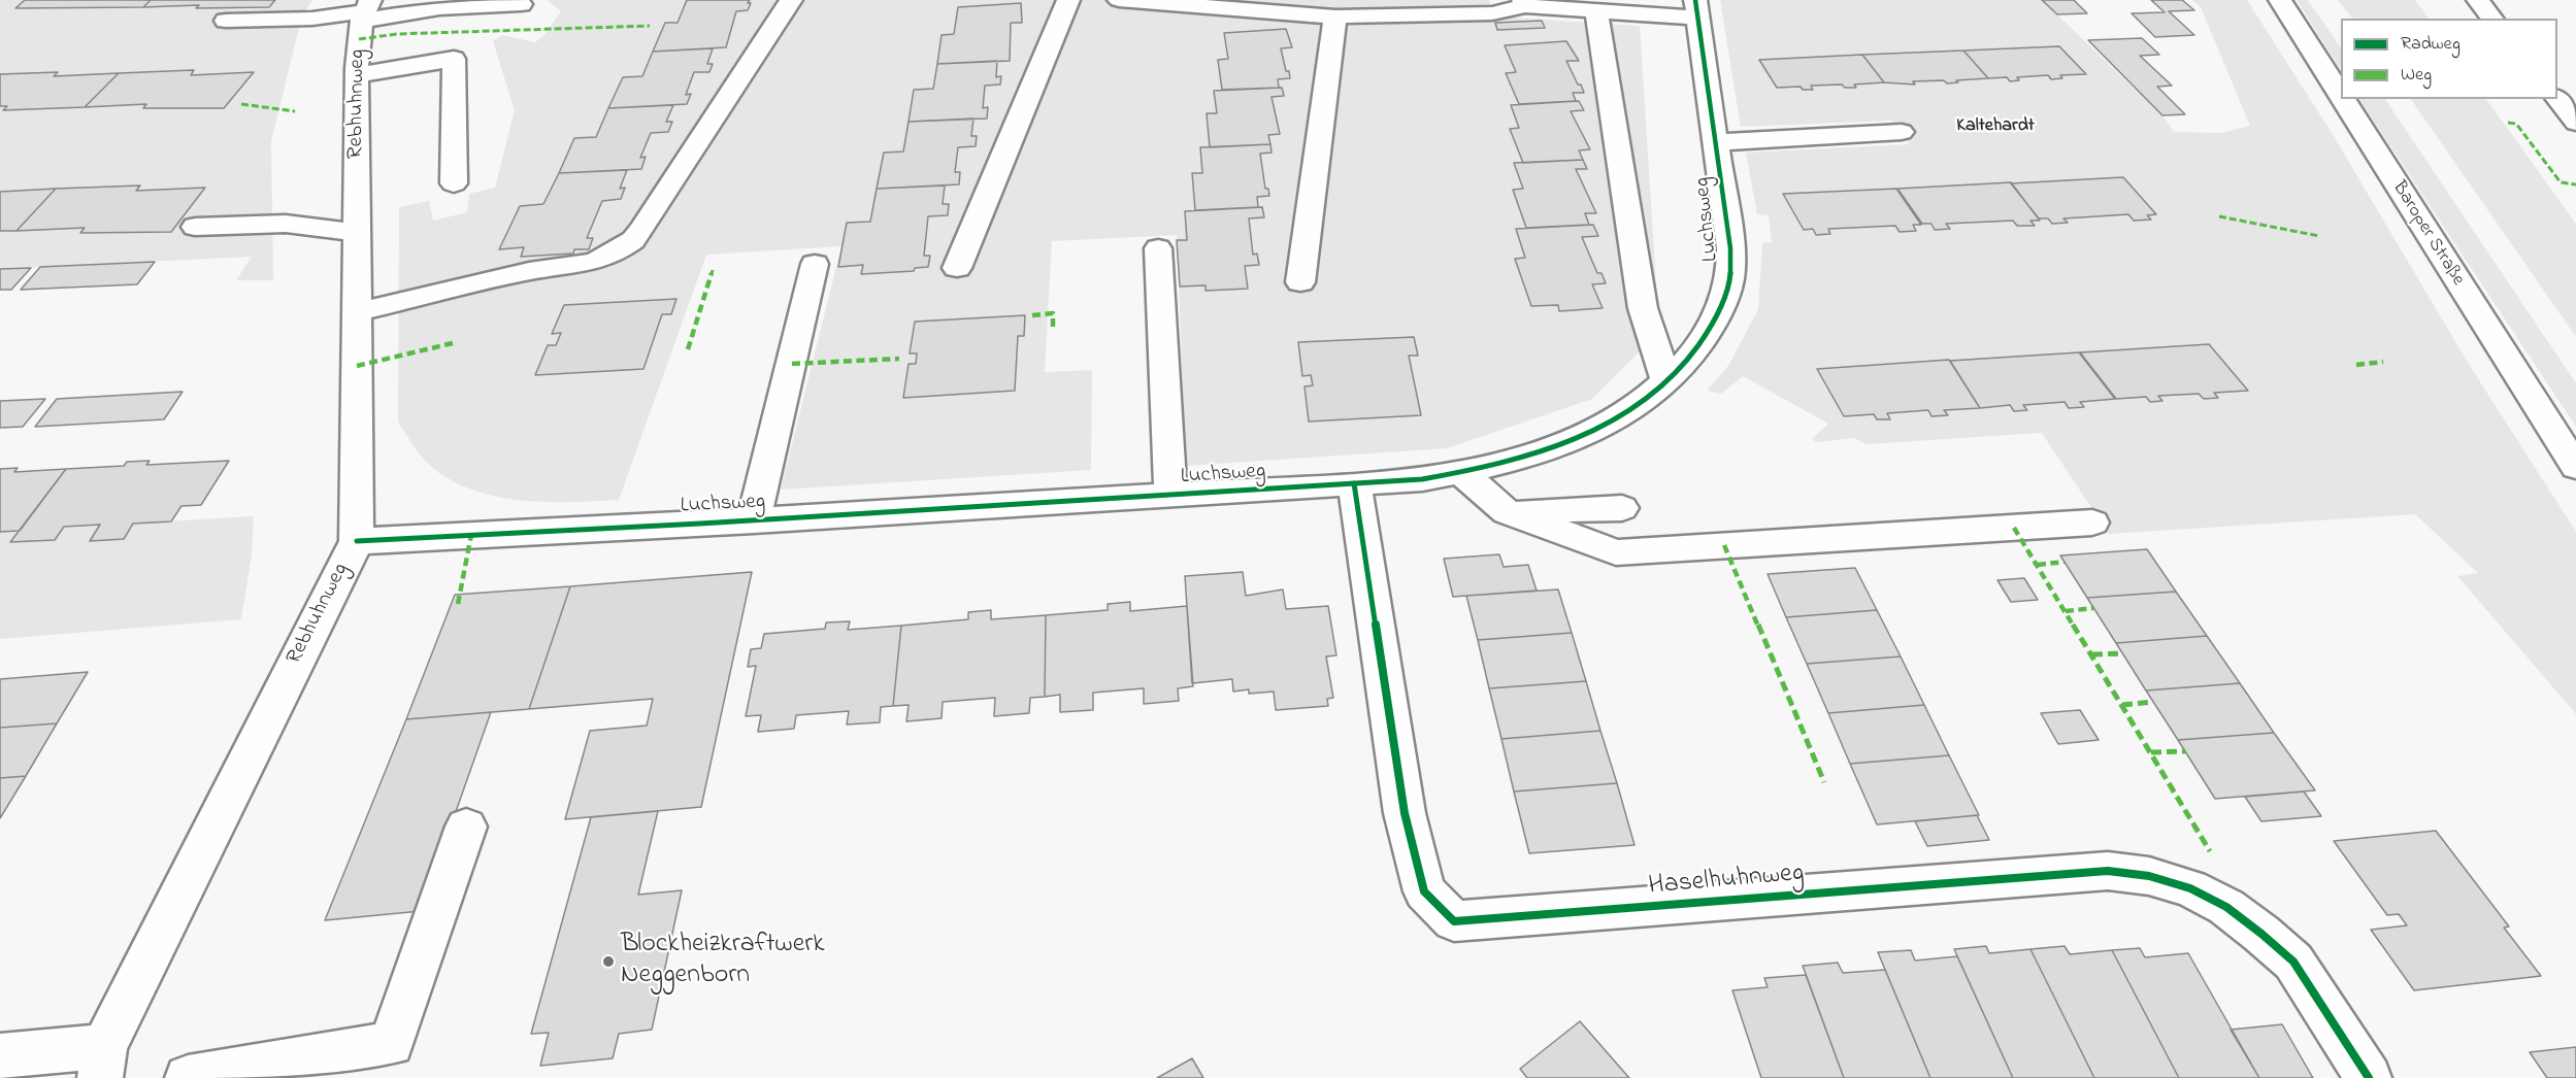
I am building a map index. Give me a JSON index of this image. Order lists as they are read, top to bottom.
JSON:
{
  "streets": {
    "main road": [
      "Rebhuhnweg",
      "Luchsweg",
      "Baroper Straße",
      "Haselhuhnweg"
    ]
  },
  "crossings": [
    ["Rebhuhnweg", "Luchsweg"],
    ["Luchsweg", "Haselhuhnweg"]
  ],
  "districts": ["Kaltehardt"],
  "places": ["Blockheizkraftwerk Neggenborn"],
  "legend": ["Radweg", "Weg"]
}
